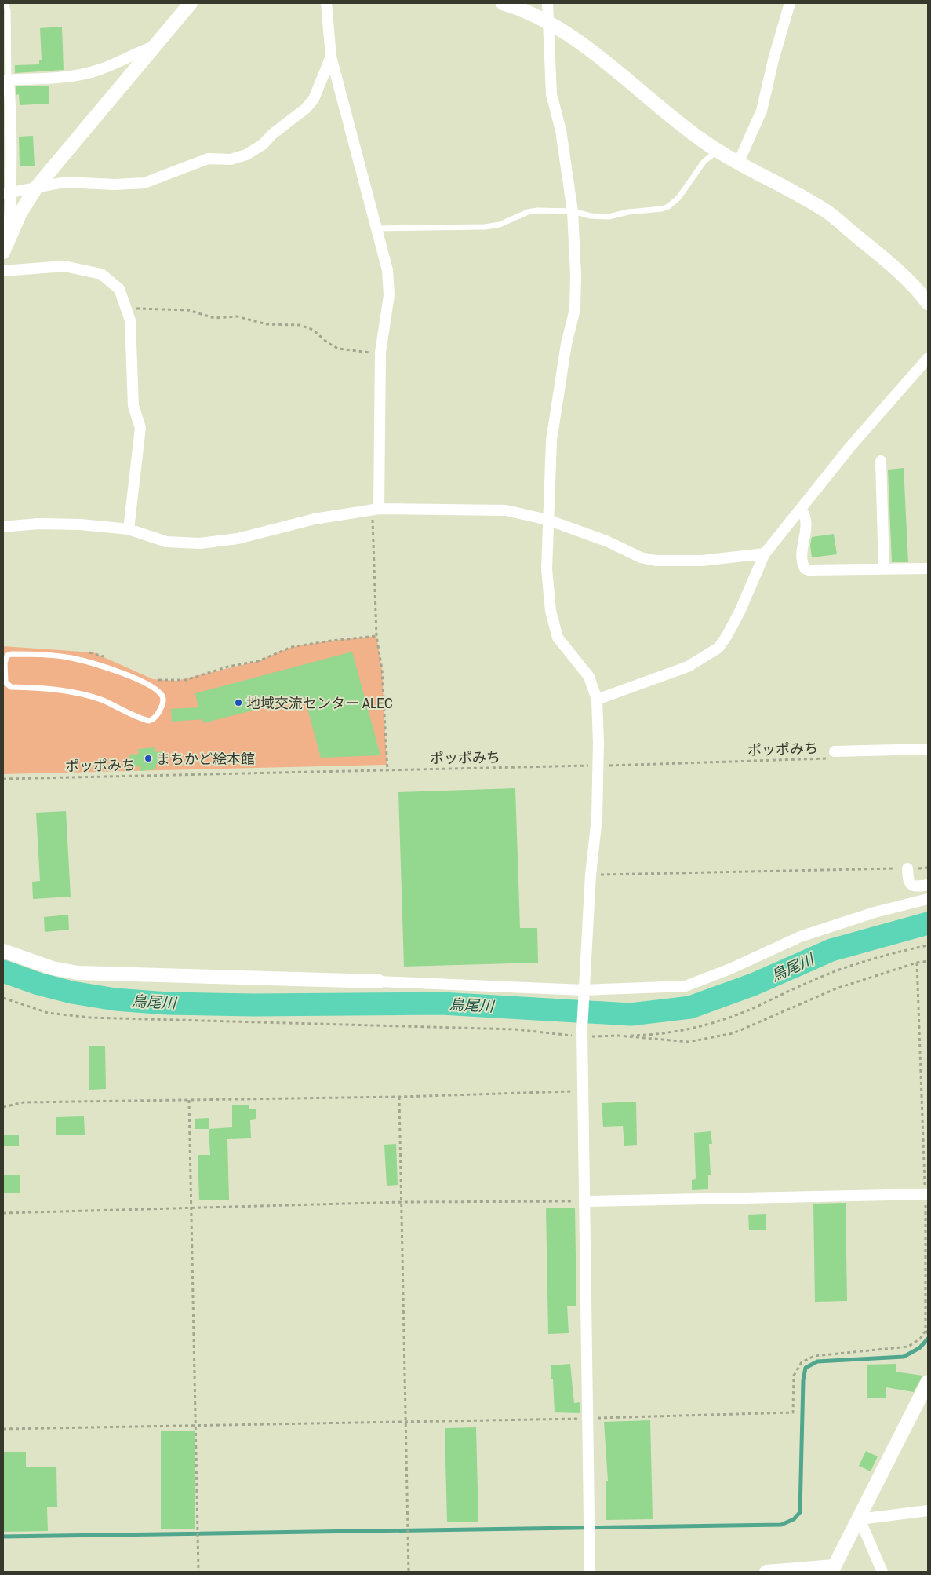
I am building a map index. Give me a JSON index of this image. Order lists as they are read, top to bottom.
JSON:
{
  "streets": {
    "path": ["ポッポみち"]
  },
  "water": ["鳥尾川"],
  "places": ["地域交流センター ALEC", "まちかど絵本館"]
}
